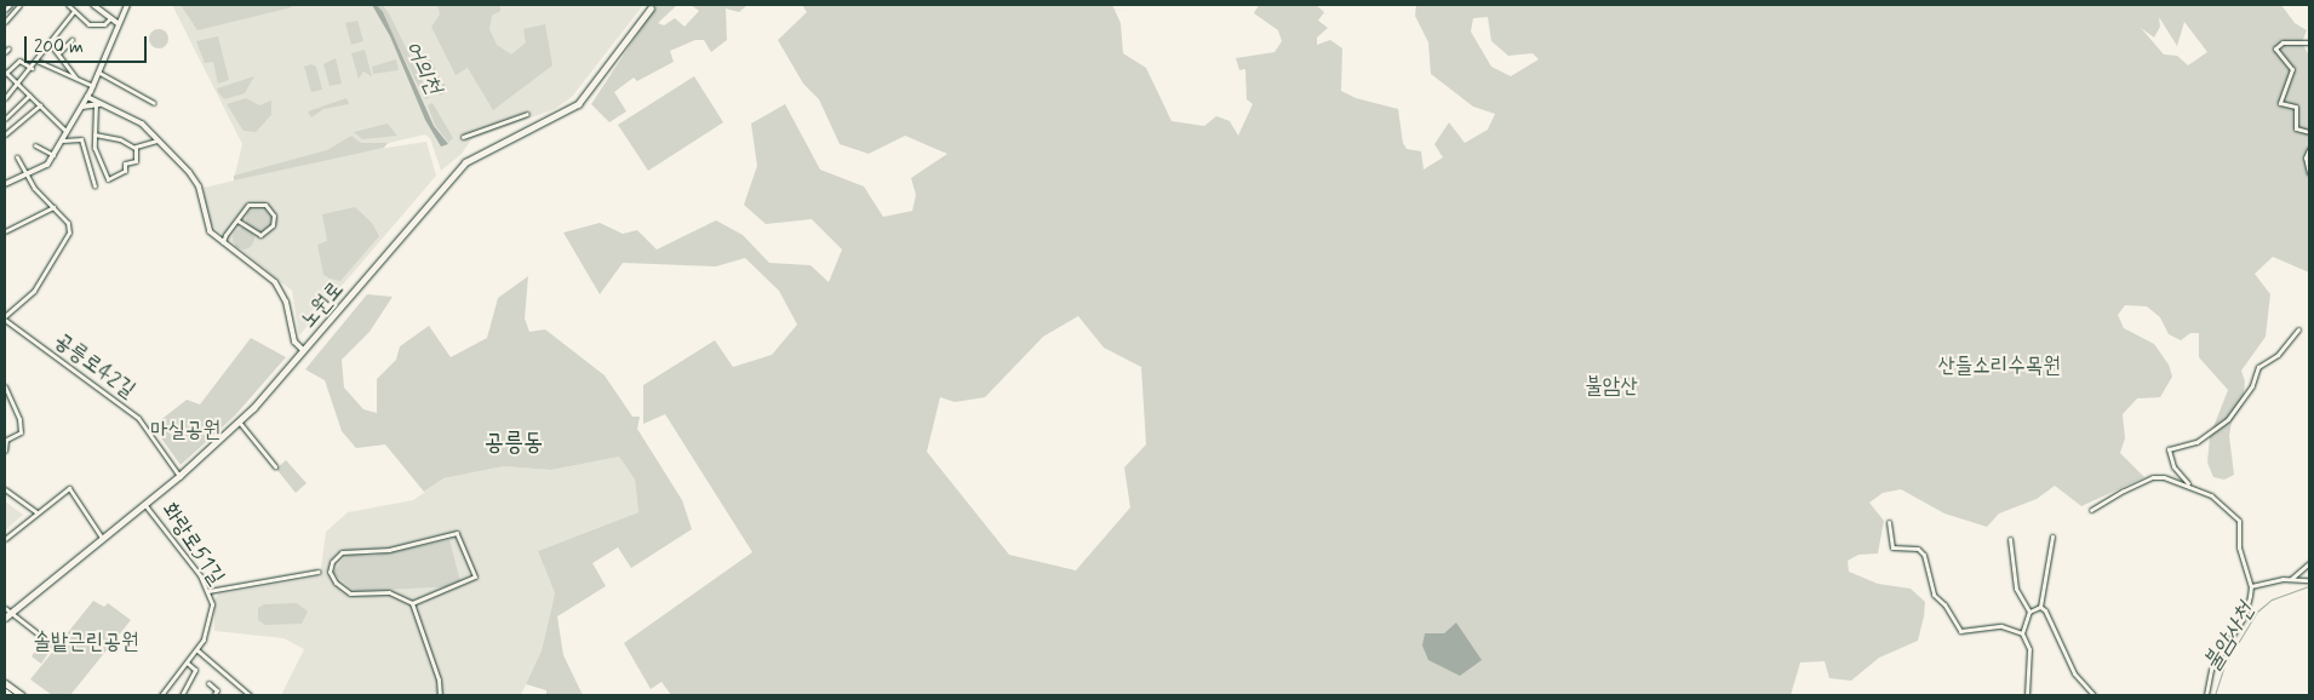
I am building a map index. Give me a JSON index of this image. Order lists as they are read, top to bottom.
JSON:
{
  "streets": {
    "main road": ["노원로"],
    "street": ["공릉로42길", "화랑로51길"]
  },
  "crossings": [
    ["노원로", "공릉로42길"],
    ["노원로", "화랑로51길"]
  ],
  "districts": ["공릉동"],
  "water": ["어의천", "불암사천"],
  "parks": [
    "산들소리수목원",
    "불암산",
    "마실공원",
    "솔밭근린공원"
  ],
  "scale_bar": "200 m"
}
